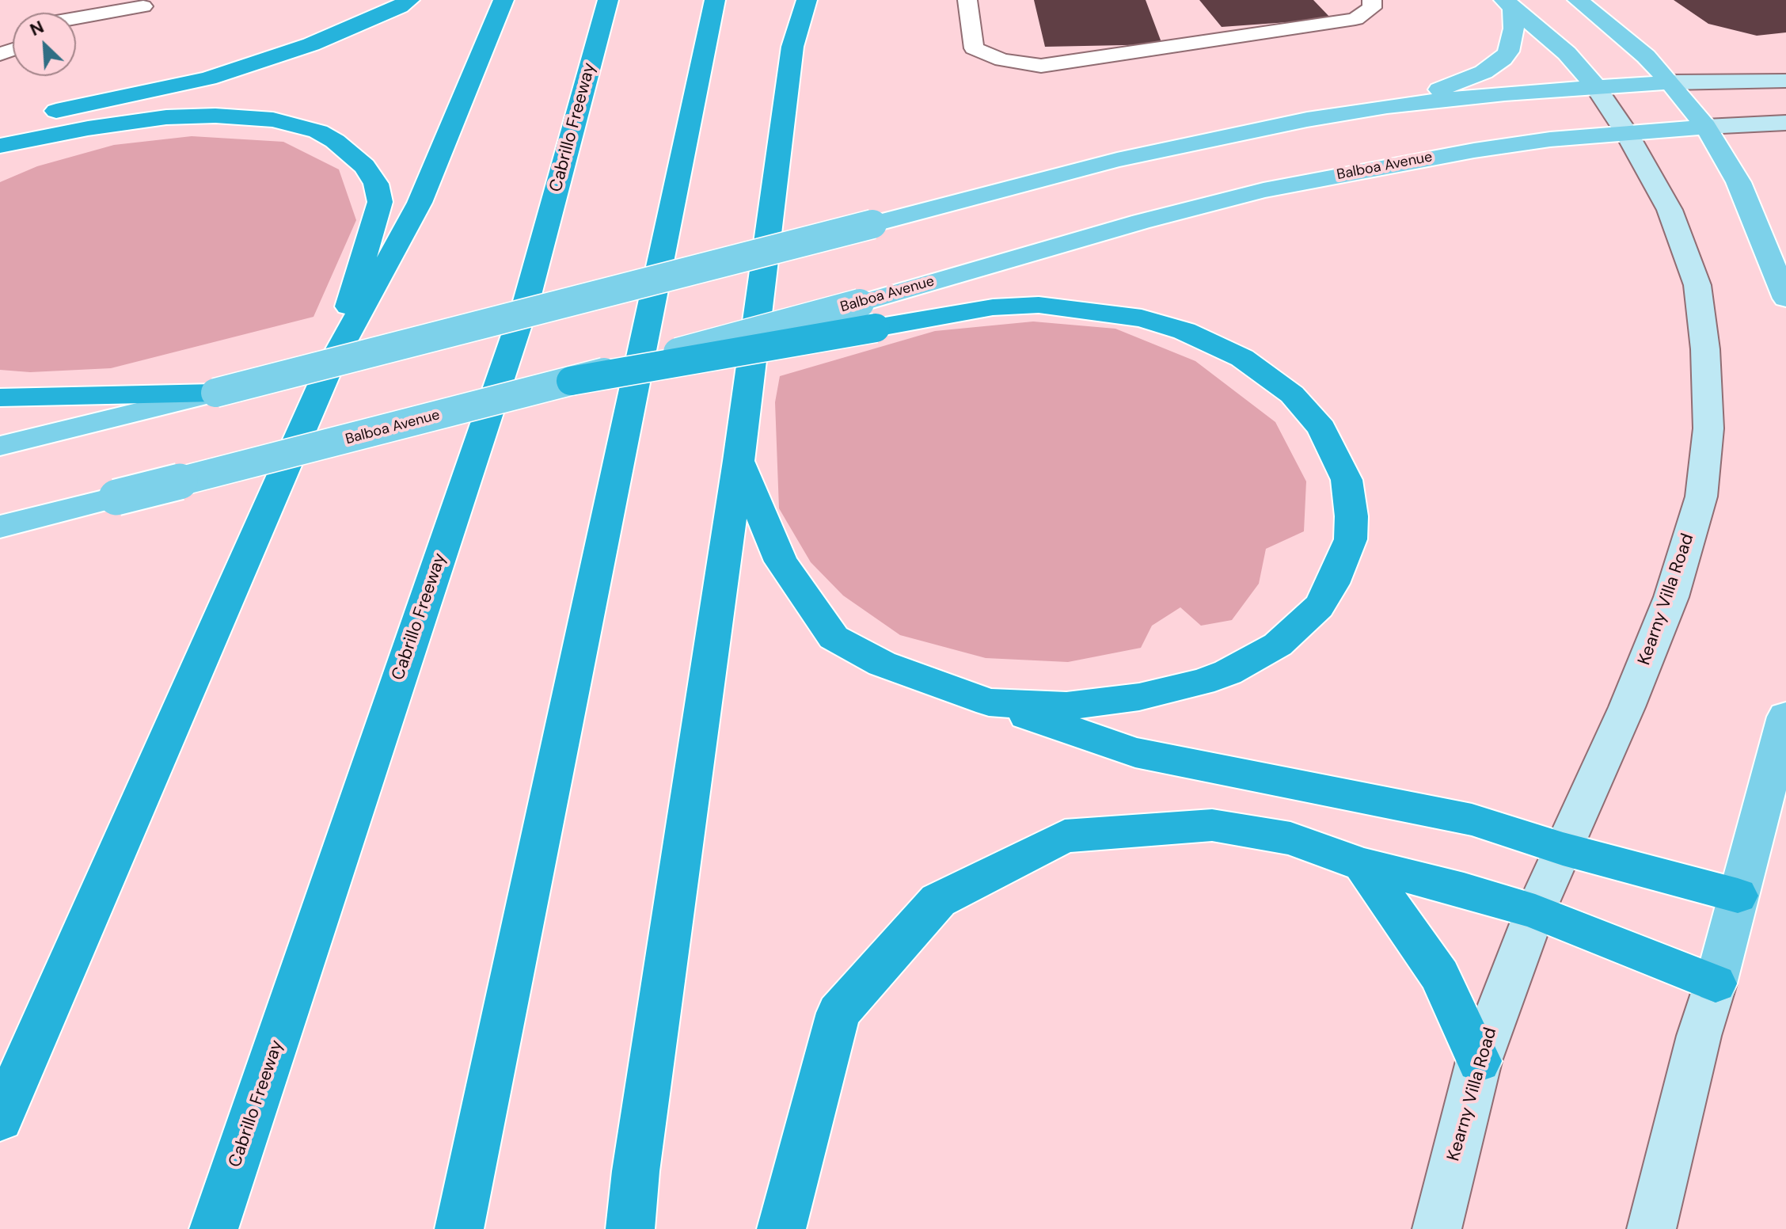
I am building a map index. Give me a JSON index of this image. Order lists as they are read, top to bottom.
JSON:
{
  "streets": {
    "highway": ["Cabrillo Freeway"],
    "main road": ["Balboa Avenue", "Kearny Villa Road"]
  },
  "crossings": [
    ["Balboa Avenue", "Kearny Villa Road"]
  ],
  "north": "top left"
}
